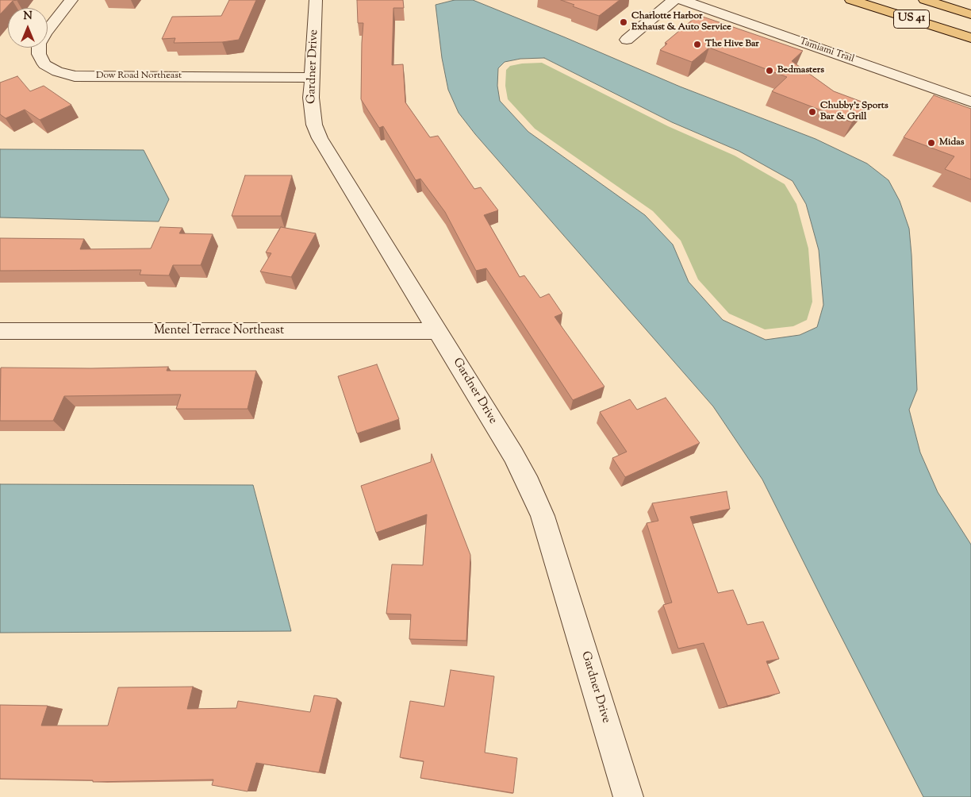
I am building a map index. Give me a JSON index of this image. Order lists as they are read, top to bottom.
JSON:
{
  "streets": {
    "main road": ["US 41"],
    "street": [
      "Tamiami Trail",
      "Gardner Drive",
      "Dow Road Northeast",
      "Mentel Terrace Northeast"
    ]
  },
  "crossings": [
    ["Gardner Drive", "Dow Road Northeast"],
    ["Gardner Drive", "Mentel Terrace Northeast"]
  ],
  "places": [
    "Charlotte Harbor Exhaust & Auto Service",
    "The Hive Bar",
    "Bedmasters",
    "Chubby'z Sports Bar & Grill",
    "Midas"
  ],
  "north": "top"
}
